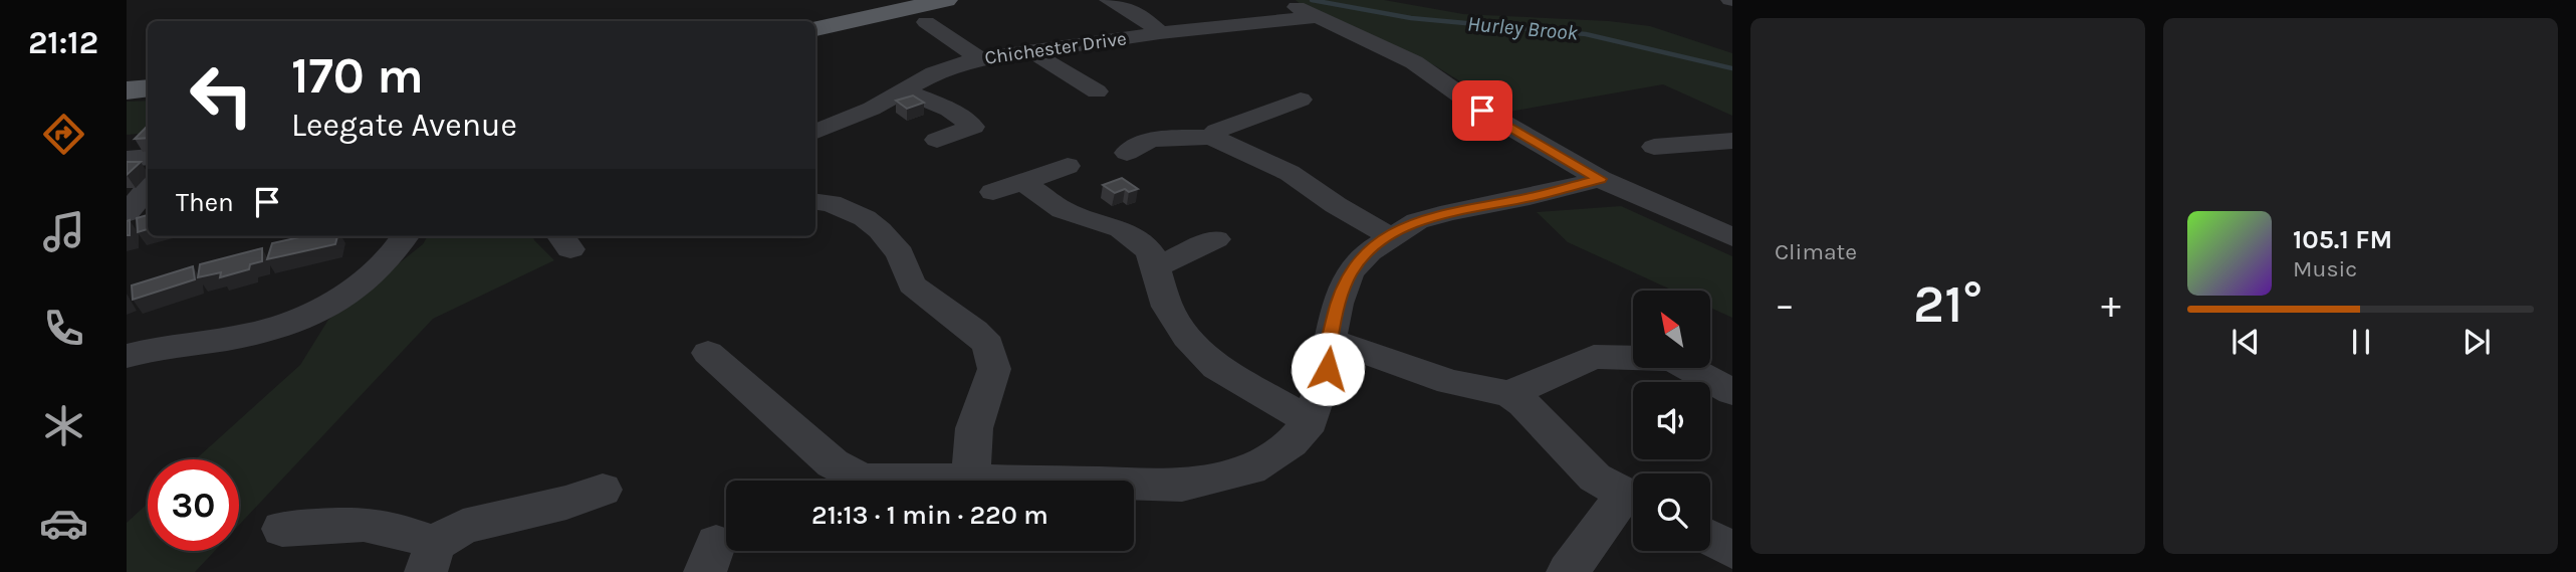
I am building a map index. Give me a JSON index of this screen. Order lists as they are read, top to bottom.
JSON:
{
  "streets": {
    "street": ["Chichester Drive"]
  },
  "water": ["Hurley Brook"],
  "north": "top left",
  "page": {
    "tabs": "21:12",
    "tile": "Climate",
    "turn": ["170 m", "Leegate Avenue"],
    "then": "Then",
    "song": ["105.1 FM", "Music"],
    "heat": ["−", "21°", "+"],
    "limit": "30",
    "trip": "21:13 · 1 min · 220 m"
  }
}
